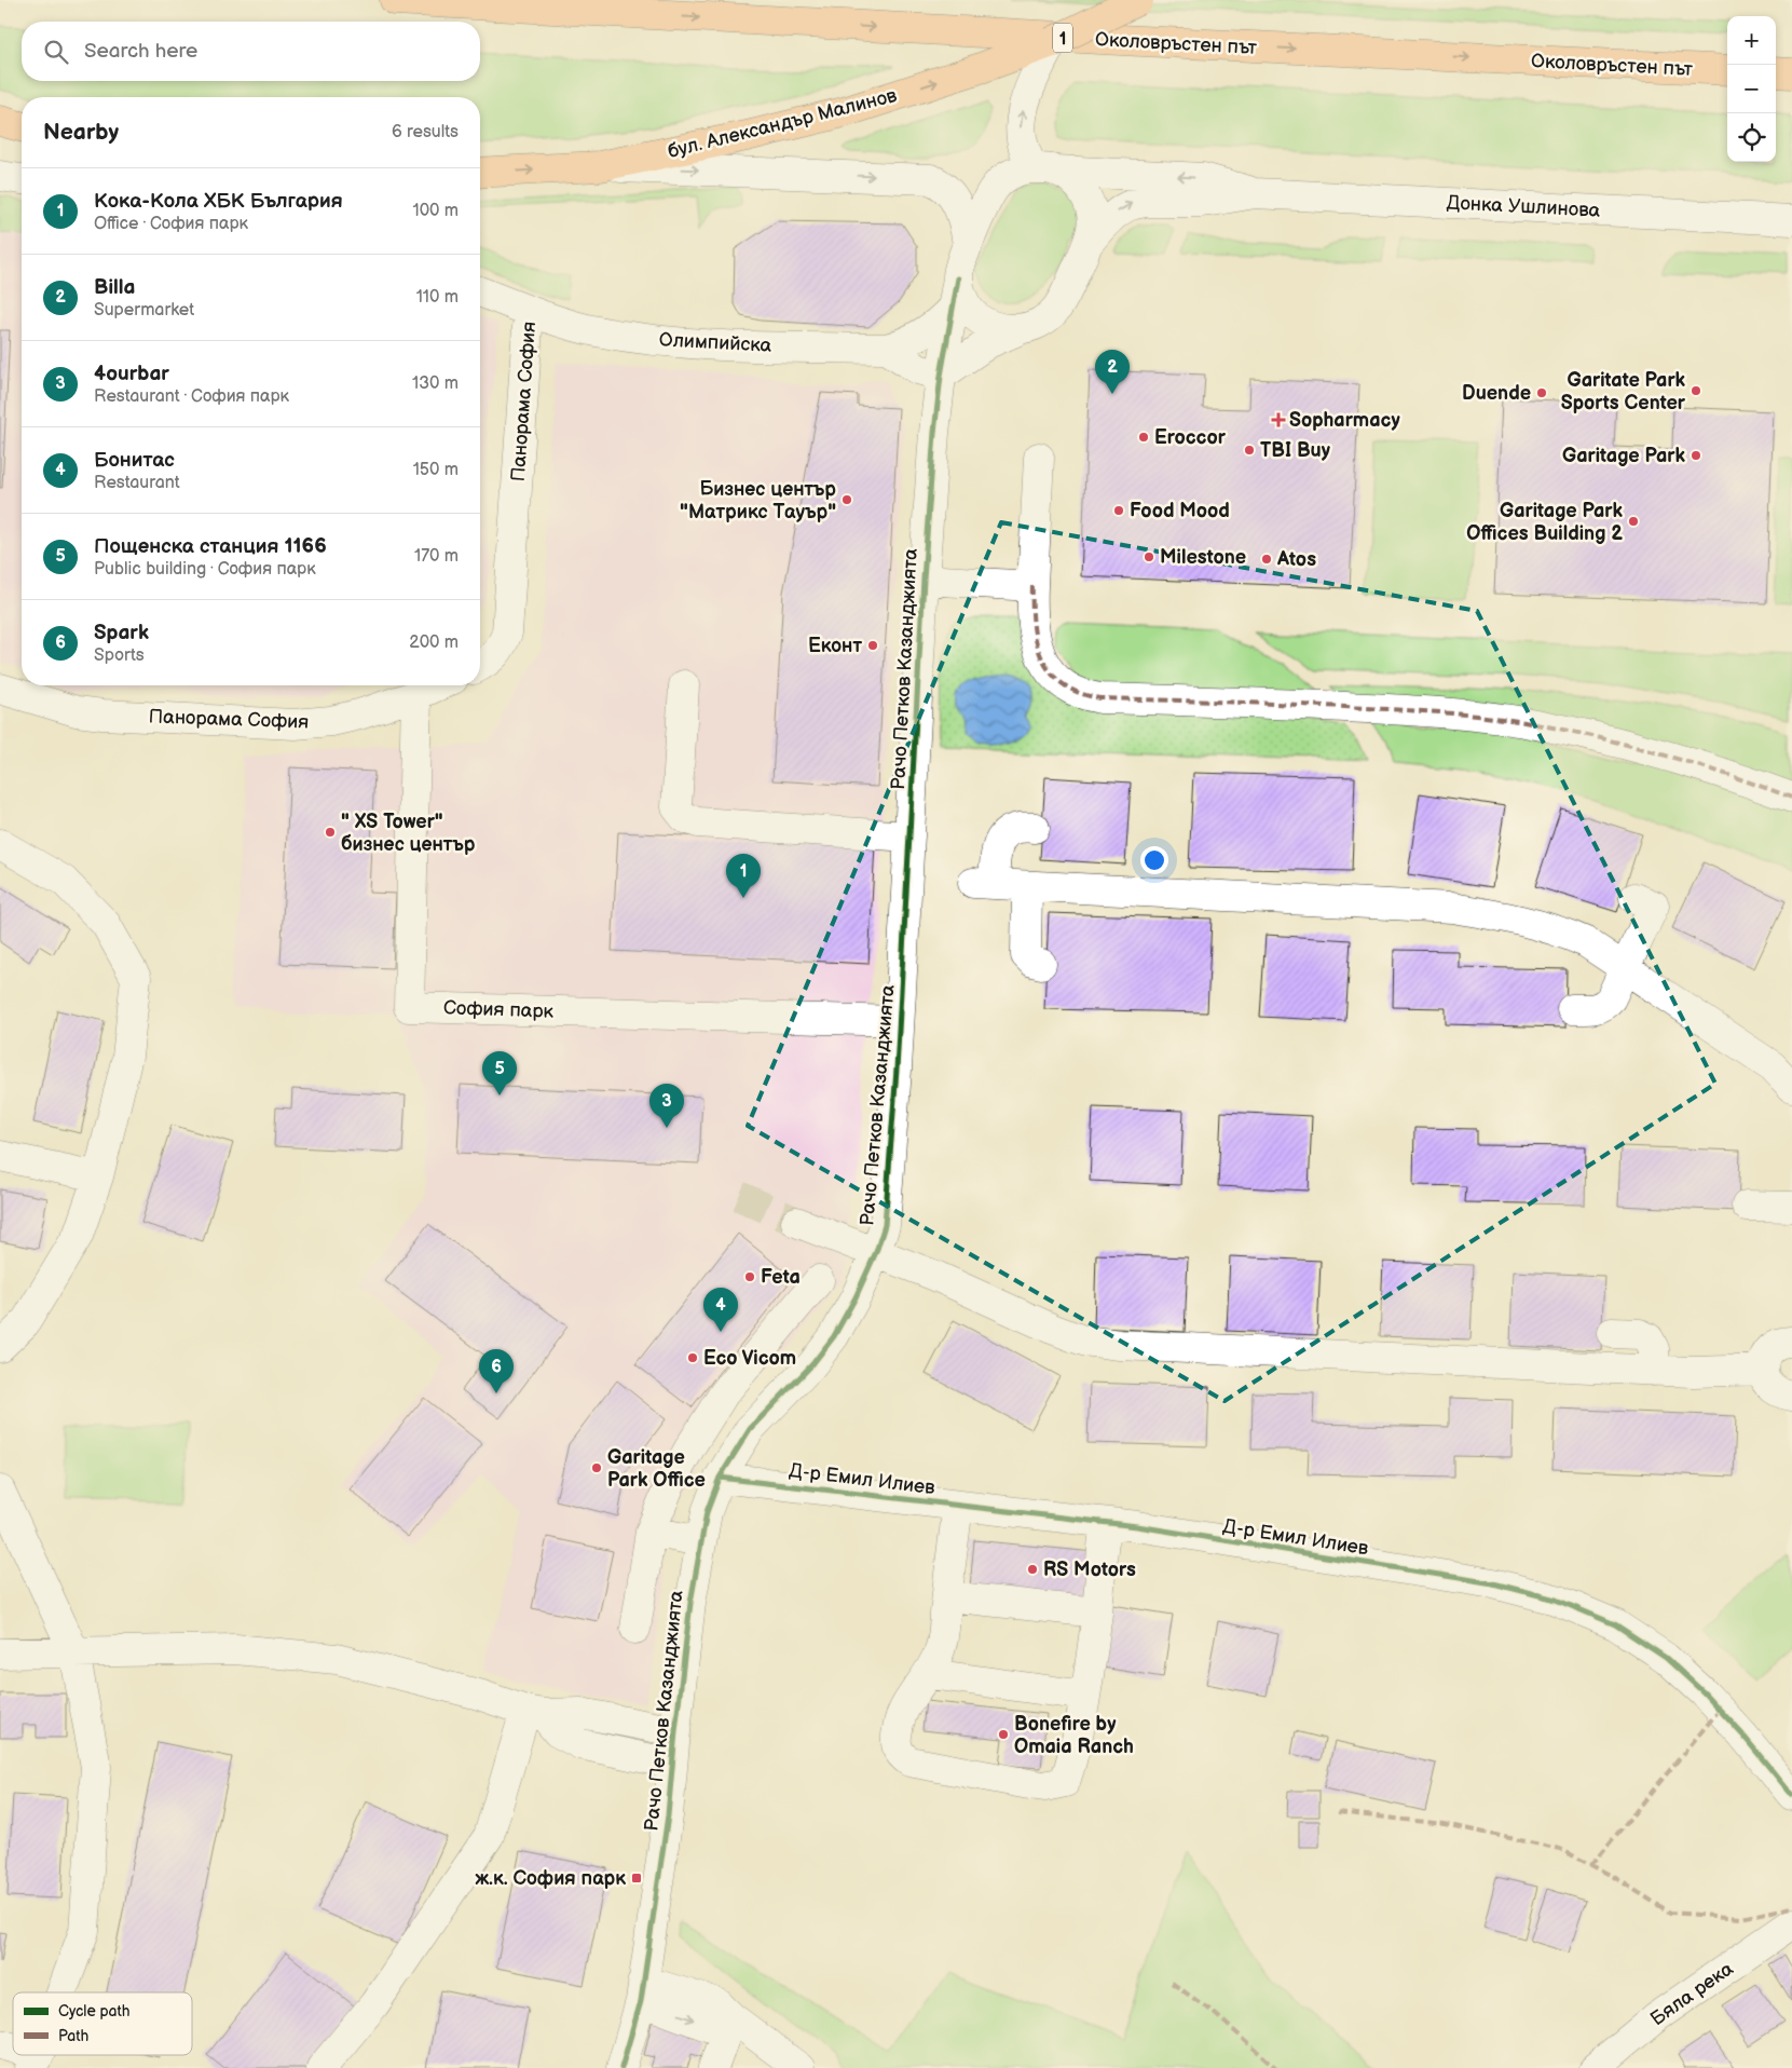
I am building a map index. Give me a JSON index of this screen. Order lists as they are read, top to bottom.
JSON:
{
  "streets": {
    "main road": ["1", "Околовръстен път", "бул. Александър Малинов"],
    "street": [
      "Донка Ушлинова",
      "Олимпийска",
      "Панорама София",
      "Рачо Петков Казанджията",
      "София парк",
      "Д-р Емил Илиев",
      "Бяла река"
    ]
  },
  "crossings": [
    ["Донка Ушлинова", "Рачо Петков Казанджията"],
    ["Олимпийска", "Панорама София"],
    ["Олимпийска", "Рачо Петков Казанджията"],
    ["Панорама София", "София парк"],
    ["Рачо Петков Казанджията", "София парк"],
    ["Рачо Петков Казанджията", "Д-р Емил Илиев"]
  ],
  "one_way": ["Околовръстен път", "бул. Александър Малинов"],
  "places": {
    "other": [
      "Garitate Park Sports Center",
      "Duende",
      "Eroccor",
      "TBI Buy",
      "Garitage Park",
      "Бизнес център \"Матрикс Тауър\"",
      "Food Mood",
      "Garitage Park Offices Building 2",
      "Milestone",
      "Atos",
      "Еконт",
      "\" XS Tower\" бизнес център",
      "Feta",
      "Eco Vicom",
      "Garitage Park Office",
      "RS Motors",
      "Bonefire by Omaia Ranch"
    ],
    "health": ["Sopharmacy"],
    "transit": ["ж.к. София парк"]
  },
  "legend": ["Cycle path", "Path"],
  "page": {
    "map_buttons": ["+", "−"],
    "search": "Search here",
    "heading": ["Nearby", "6 results"],
    "list": [
      {
        "mark": "1",
        "name": "Кока-Кола ХБК България",
        "note": "Office · София парк",
        "value": "100 m"
      },
      {
        "mark": "2",
        "name": "Billa",
        "note": "Supermarket",
        "value": "110 m"
      },
      {
        "mark": "3",
        "name": "4ourbar",
        "note": "Restaurant · София парк",
        "value": "130 m"
      },
      {
        "mark": "4",
        "name": "Бонитас",
        "note": "Restaurant",
        "value": "150 m"
      },
      {
        "mark": "5",
        "name": "Пощенска станция 1166",
        "note": "Public building · София парк",
        "value": "170 m"
      },
      {
        "mark": "6",
        "name": "Spark",
        "note": "Sports",
        "value": "200 m"
      }
    ],
    "pins": [
      "2",
      "1",
      "5",
      "3",
      "4",
      "6"
    ]
  }
}
